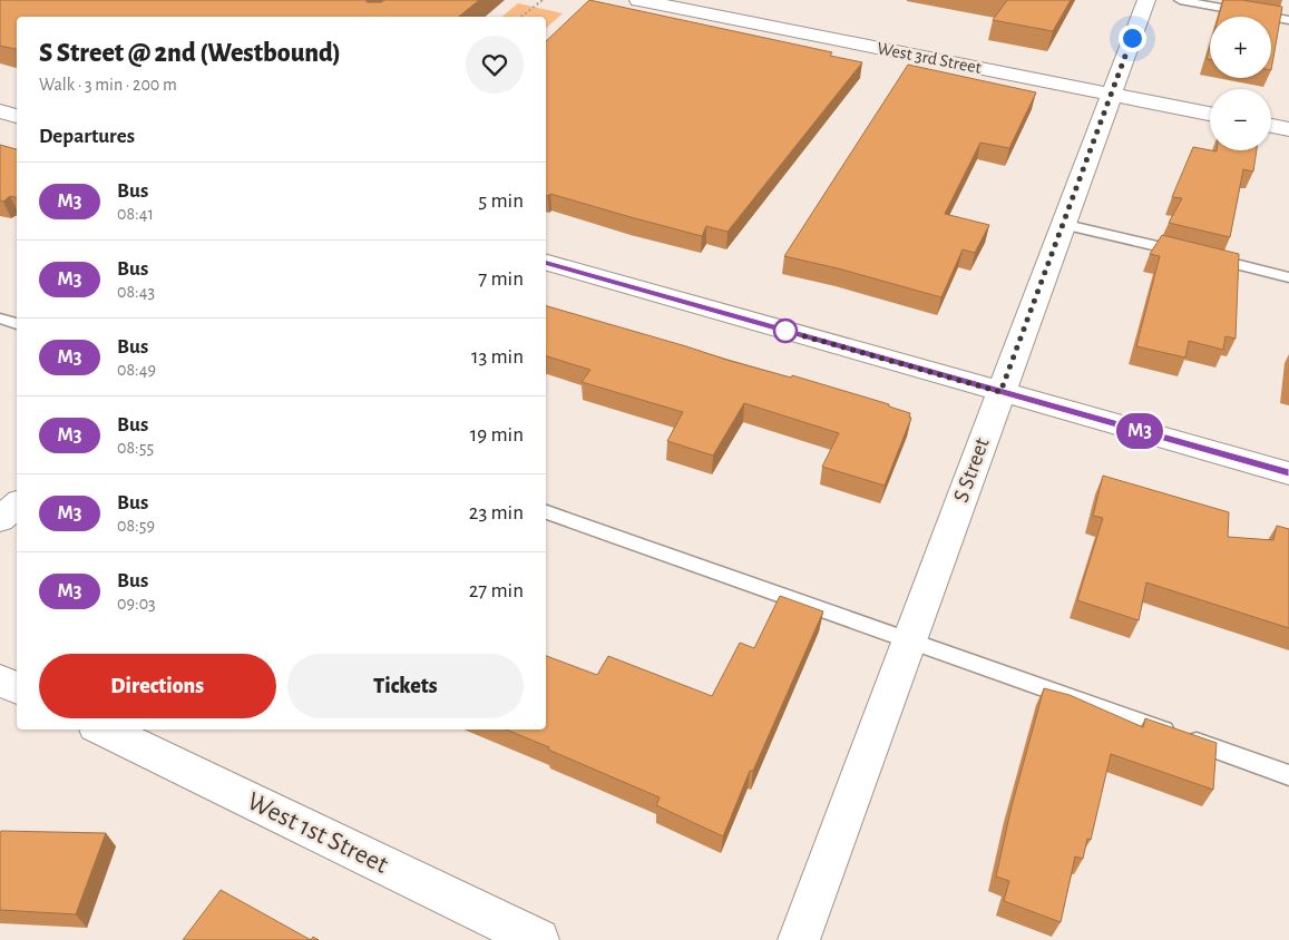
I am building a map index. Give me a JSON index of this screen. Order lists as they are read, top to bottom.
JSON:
{
  "streets": {
    "street": ["West 3rd Street", "S Street", "West 1st Street"]
  },
  "crossings": [
    ["West 3rd Street", "S Street"]
  ],
  "lines": ["bus line M3"],
  "page": {
    "on_map": "M3",
    "map_buttons": ["+", "−"],
    "heading": [
      ["S Street @ 2nd (Westbound)", "Walk · 3 min · 200 m"],
      "Departures"
    ],
    "list": [
      {
        "mark": "M3",
        "name": "Bus",
        "note": "08:41",
        "value": "5 min"
      },
      {
        "mark": "M3",
        "name": "Bus",
        "note": "08:43",
        "value": "7 min"
      },
      {
        "mark": "M3",
        "name": "Bus",
        "note": "08:49",
        "value": "13 min"
      },
      {
        "mark": "M3",
        "name": "Bus",
        "note": "08:55",
        "value": "19 min"
      },
      {
        "mark": "M3",
        "name": "Bus",
        "note": "08:59",
        "value": "23 min"
      },
      {
        "mark": "M3",
        "name": "Bus",
        "note": "09:03",
        "value": "27 min"
      }
    ],
    "buttons": ["Directions", "Tickets"]
  }
}
